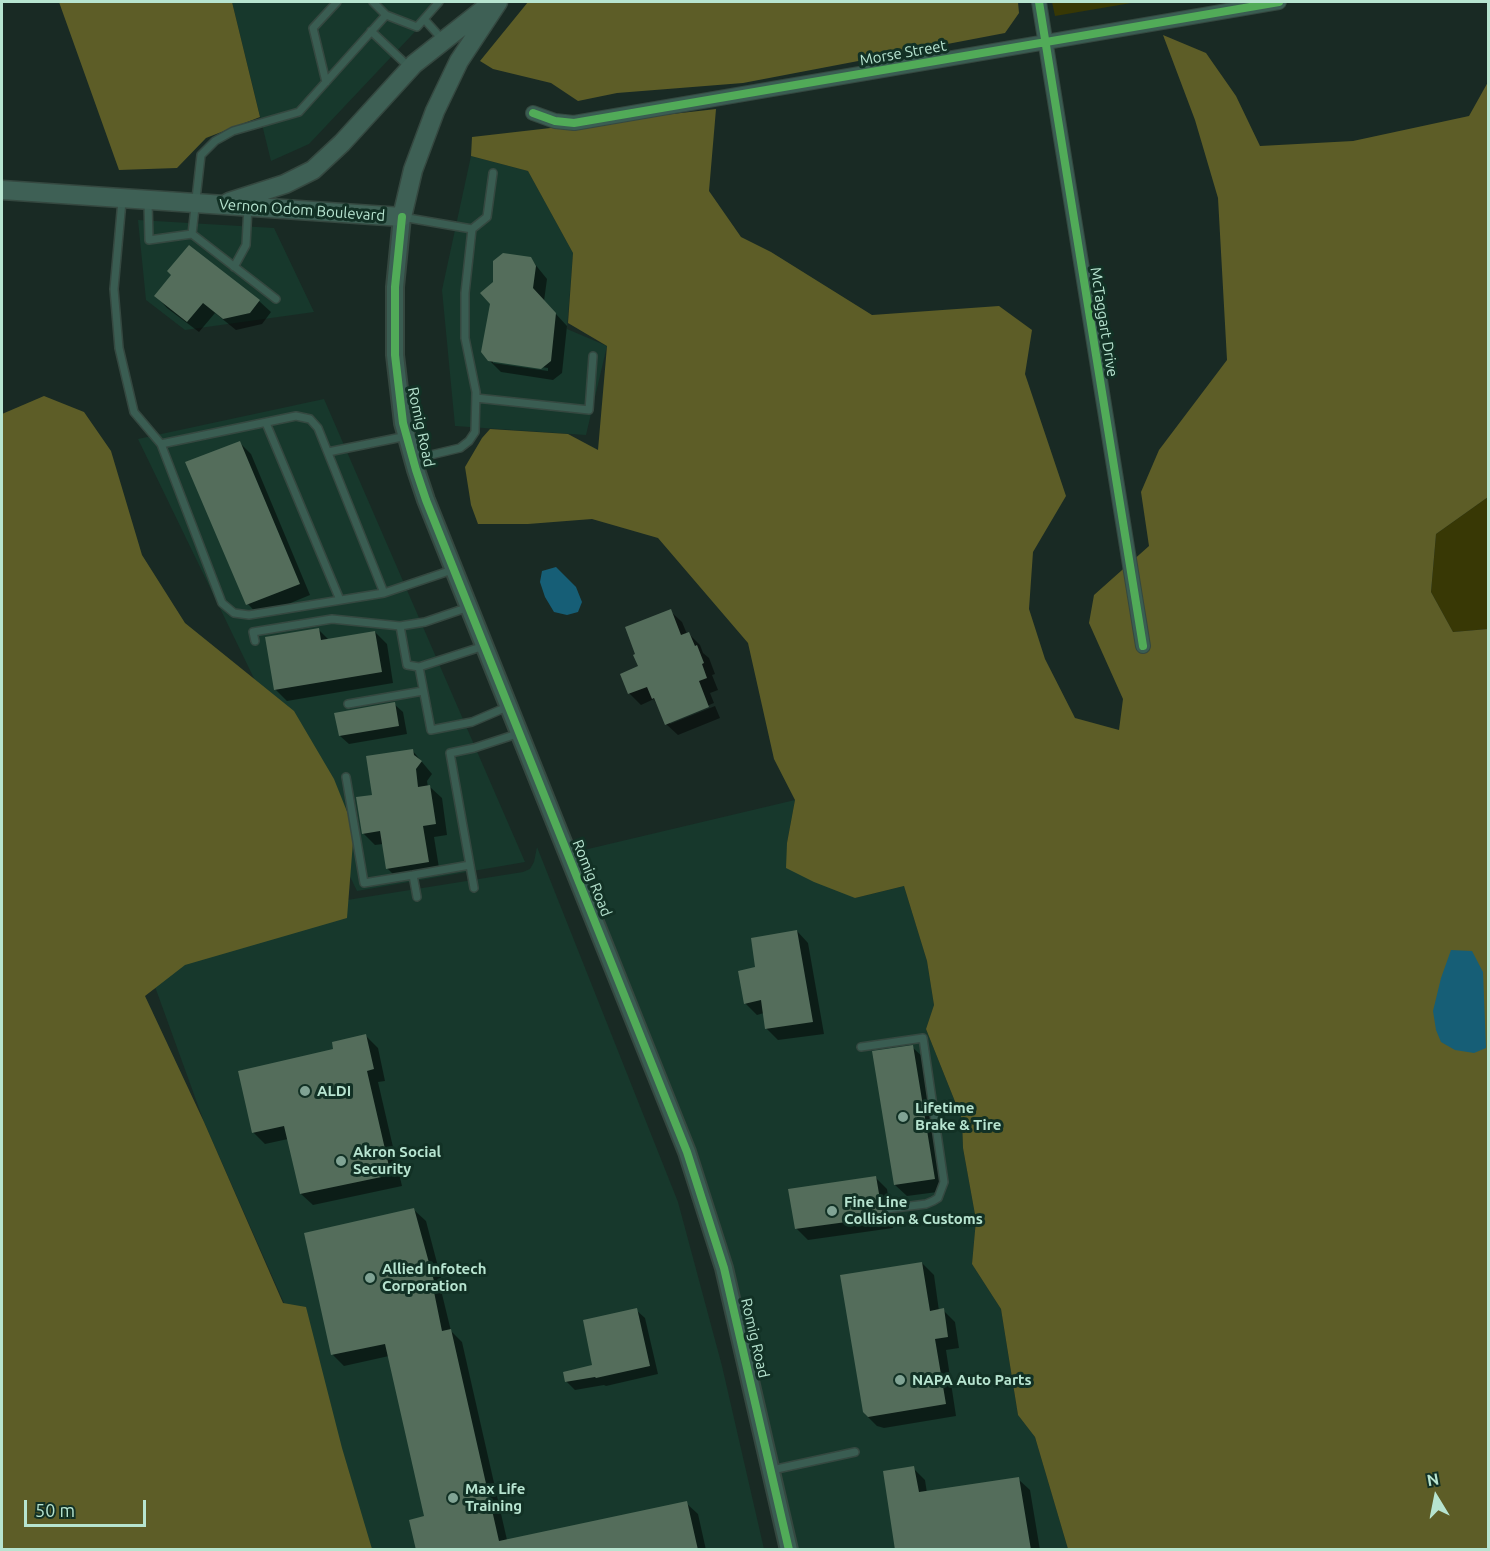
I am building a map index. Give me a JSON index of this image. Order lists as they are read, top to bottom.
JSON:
{
  "streets": {
    "main road": ["Vernon Odom Boulevard"],
    "street": ["Morse Street", "McTaggart Drive", "Romig Road"]
  },
  "crossings": [
    ["Morse Street", "McTaggart Drive"],
    ["Vernon Odom Boulevard", "Romig Road"]
  ],
  "places": [
    "ALDI",
    "Lifetime Brake & Tire",
    "Akron Social Security",
    "Fine Line Collision & Customs",
    "Allied Infotech Corporation",
    "NAPA Auto Parts",
    "Max Life Training"
  ],
  "scale_bar": "50 m",
  "north": "top"
}
